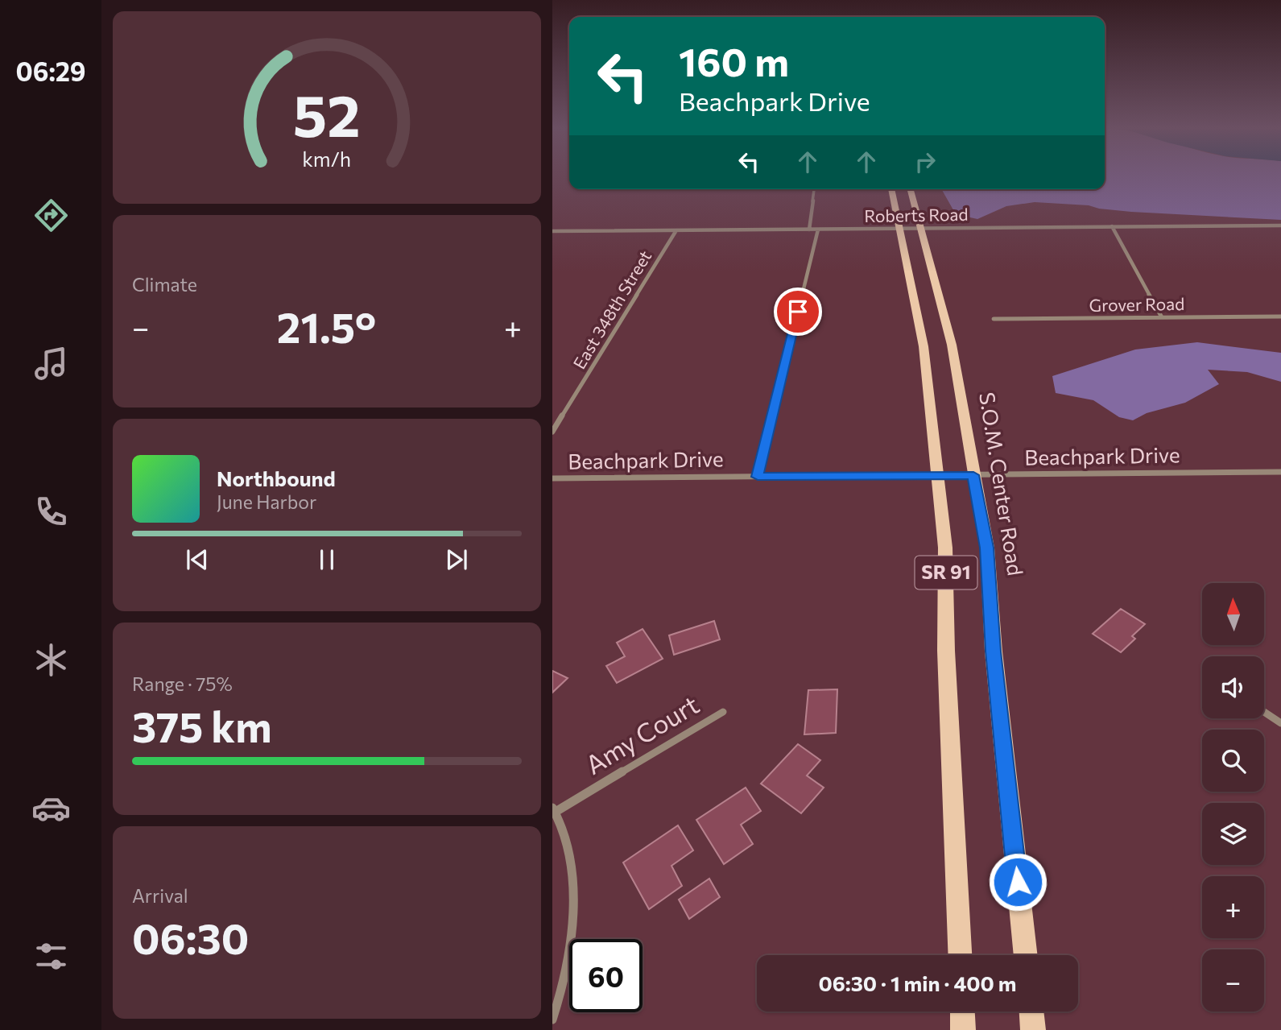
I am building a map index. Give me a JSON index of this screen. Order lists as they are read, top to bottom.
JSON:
{
  "streets": {
    "main road": ["S.O.M. Center Road", "SR 91"],
    "street": [
      "Roberts Road",
      "Grover Road",
      "East 348th Street",
      "Beachpark Drive",
      "Amy Court"
    ]
  },
  "crossings": [
    ["Roberts Road", "East 348th Street"],
    ["Roberts Road", "S.O.M. Center Road"],
    ["Roberts Road", "SR 91"],
    ["Beachpark Drive", "S.O.M. Center Road"],
    ["Beachpark Drive", "SR 91"]
  ],
  "north": "top",
  "page": {
    "tabs": "06:29",
    "turn": ["160 m", "Beachpark Drive"],
    "tile": [
      "Climate",
      ["Range · 75%", "375 km"],
      ["Arrival", "06:30"]
    ],
    "heat": ["−", "21.5°", "+"],
    "song": ["Northbound", "June Harbor"],
    "map_buttons": ["+", "−"],
    "limit": "60",
    "trip": "06:30 · 1 min · 400 m",
    "gauge": ["52", "km/h"]
  }
}
